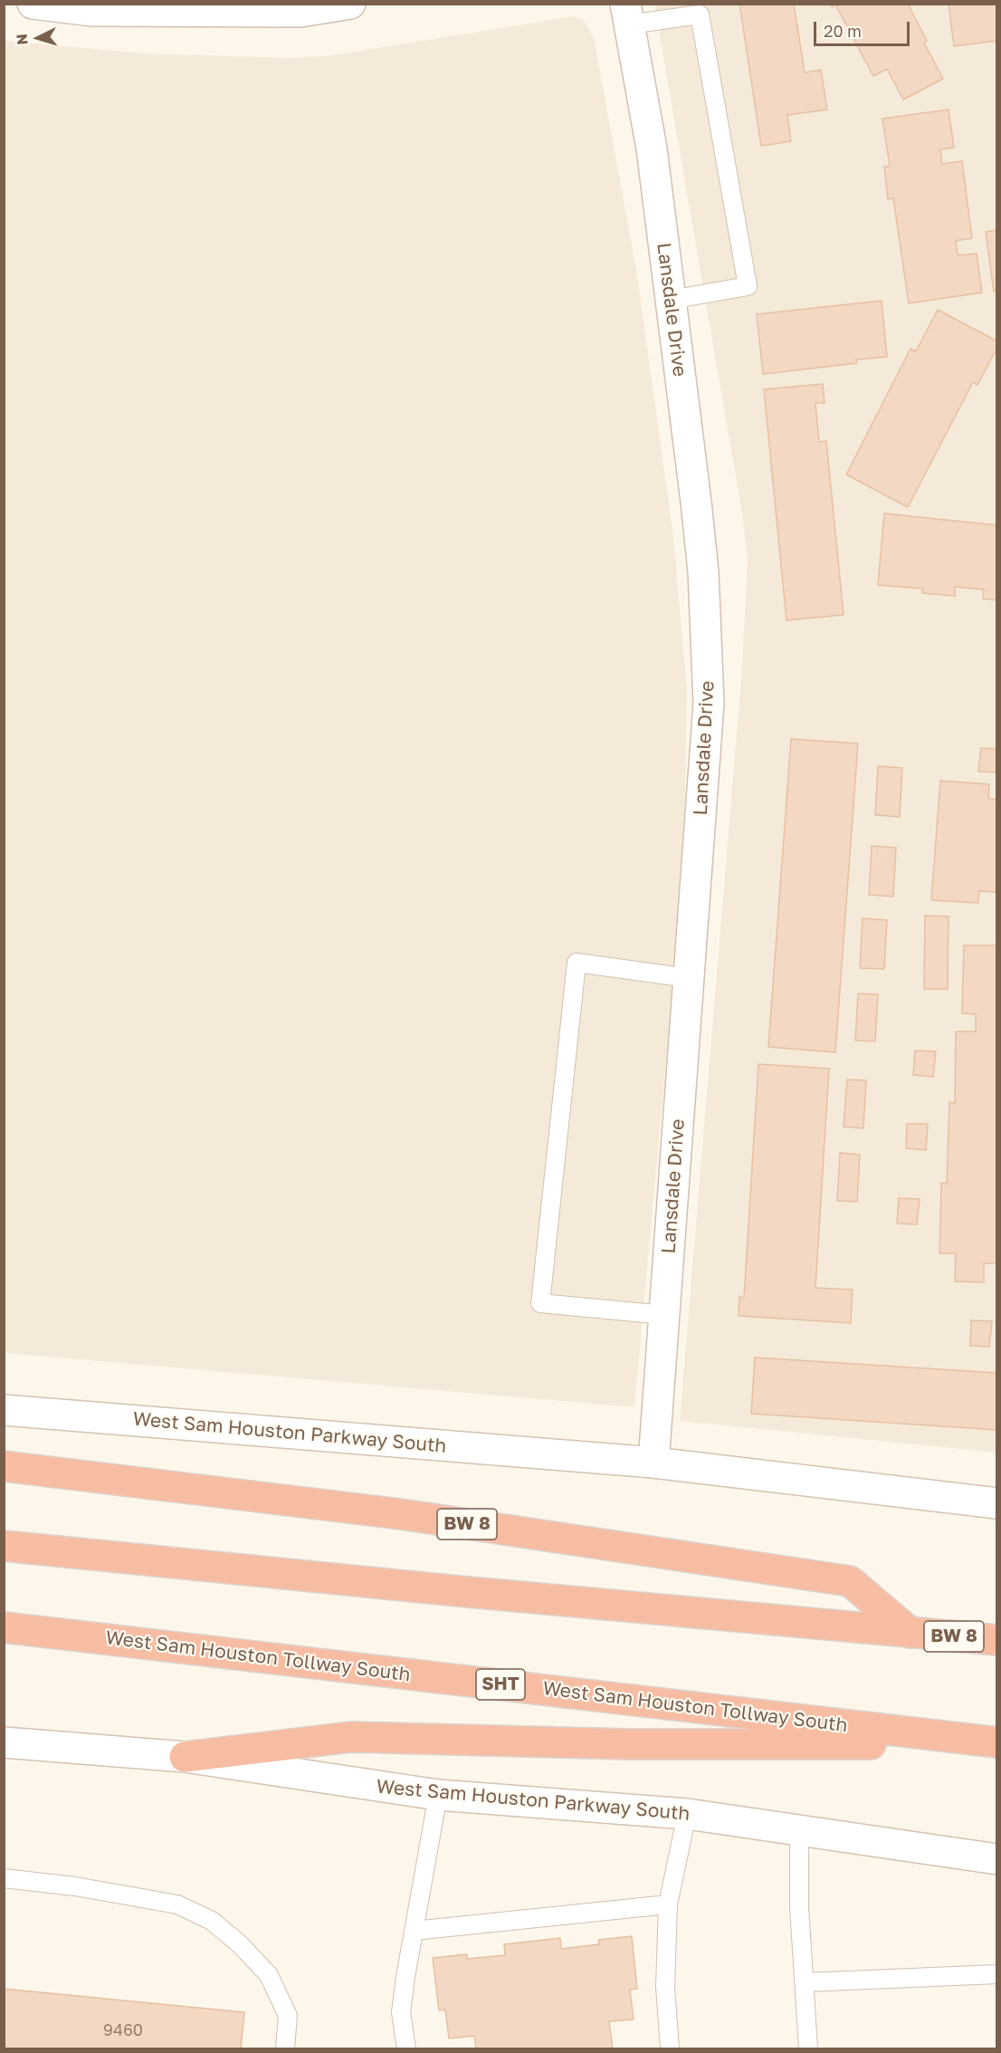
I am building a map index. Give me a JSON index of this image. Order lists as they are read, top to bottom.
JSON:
{
  "streets": {
    "highway": ["BW 8", "West Sam Houston Tollway South", "SHT"],
    "main road": ["Lansdale Drive", "West Sam Houston Parkway South"]
  },
  "crossings": [
    ["Lansdale Drive", "West Sam Houston Parkway South"]
  ],
  "house_numbers": ["9460"],
  "scale_bar": "20 m",
  "north": "left"
}
